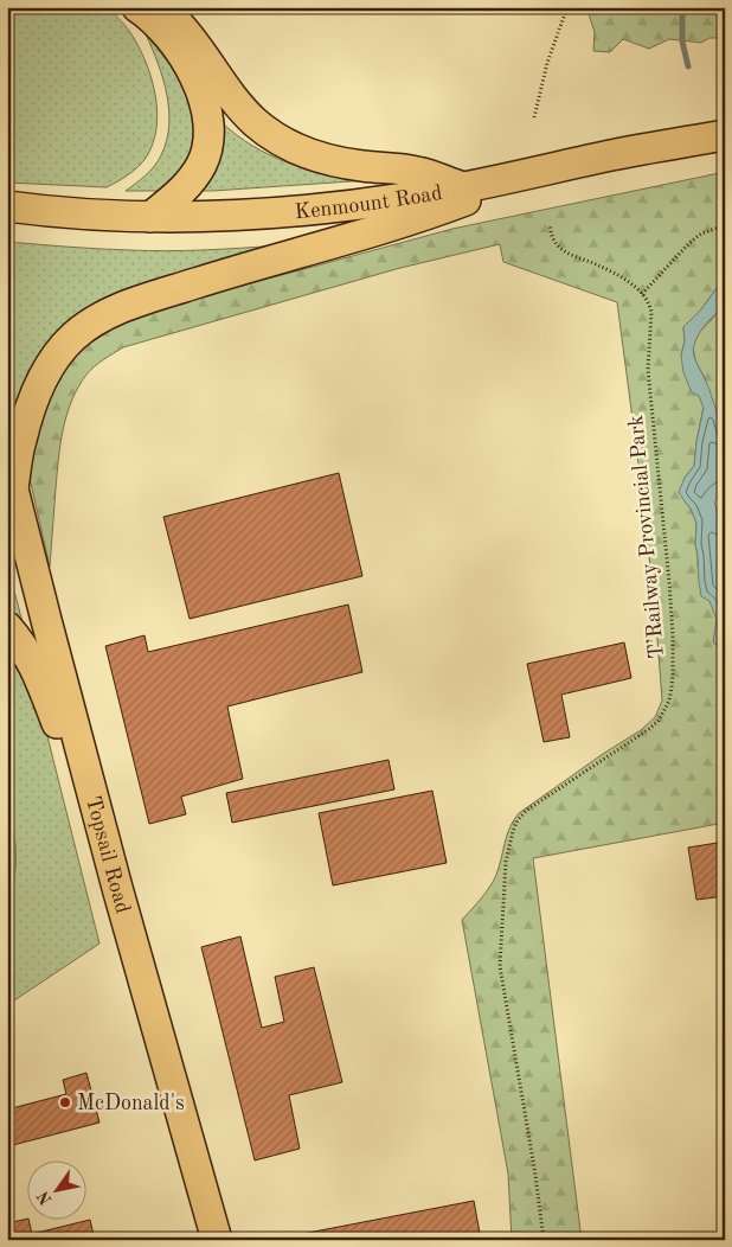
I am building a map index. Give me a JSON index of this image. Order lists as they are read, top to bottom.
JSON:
{
  "streets": {
    "main road": ["Kenmount Road", "Topsail Road"],
    "path": ["T’Railway Provincial Park"]
  },
  "places": ["McDonald's"],
  "north": "bottom left"
}
